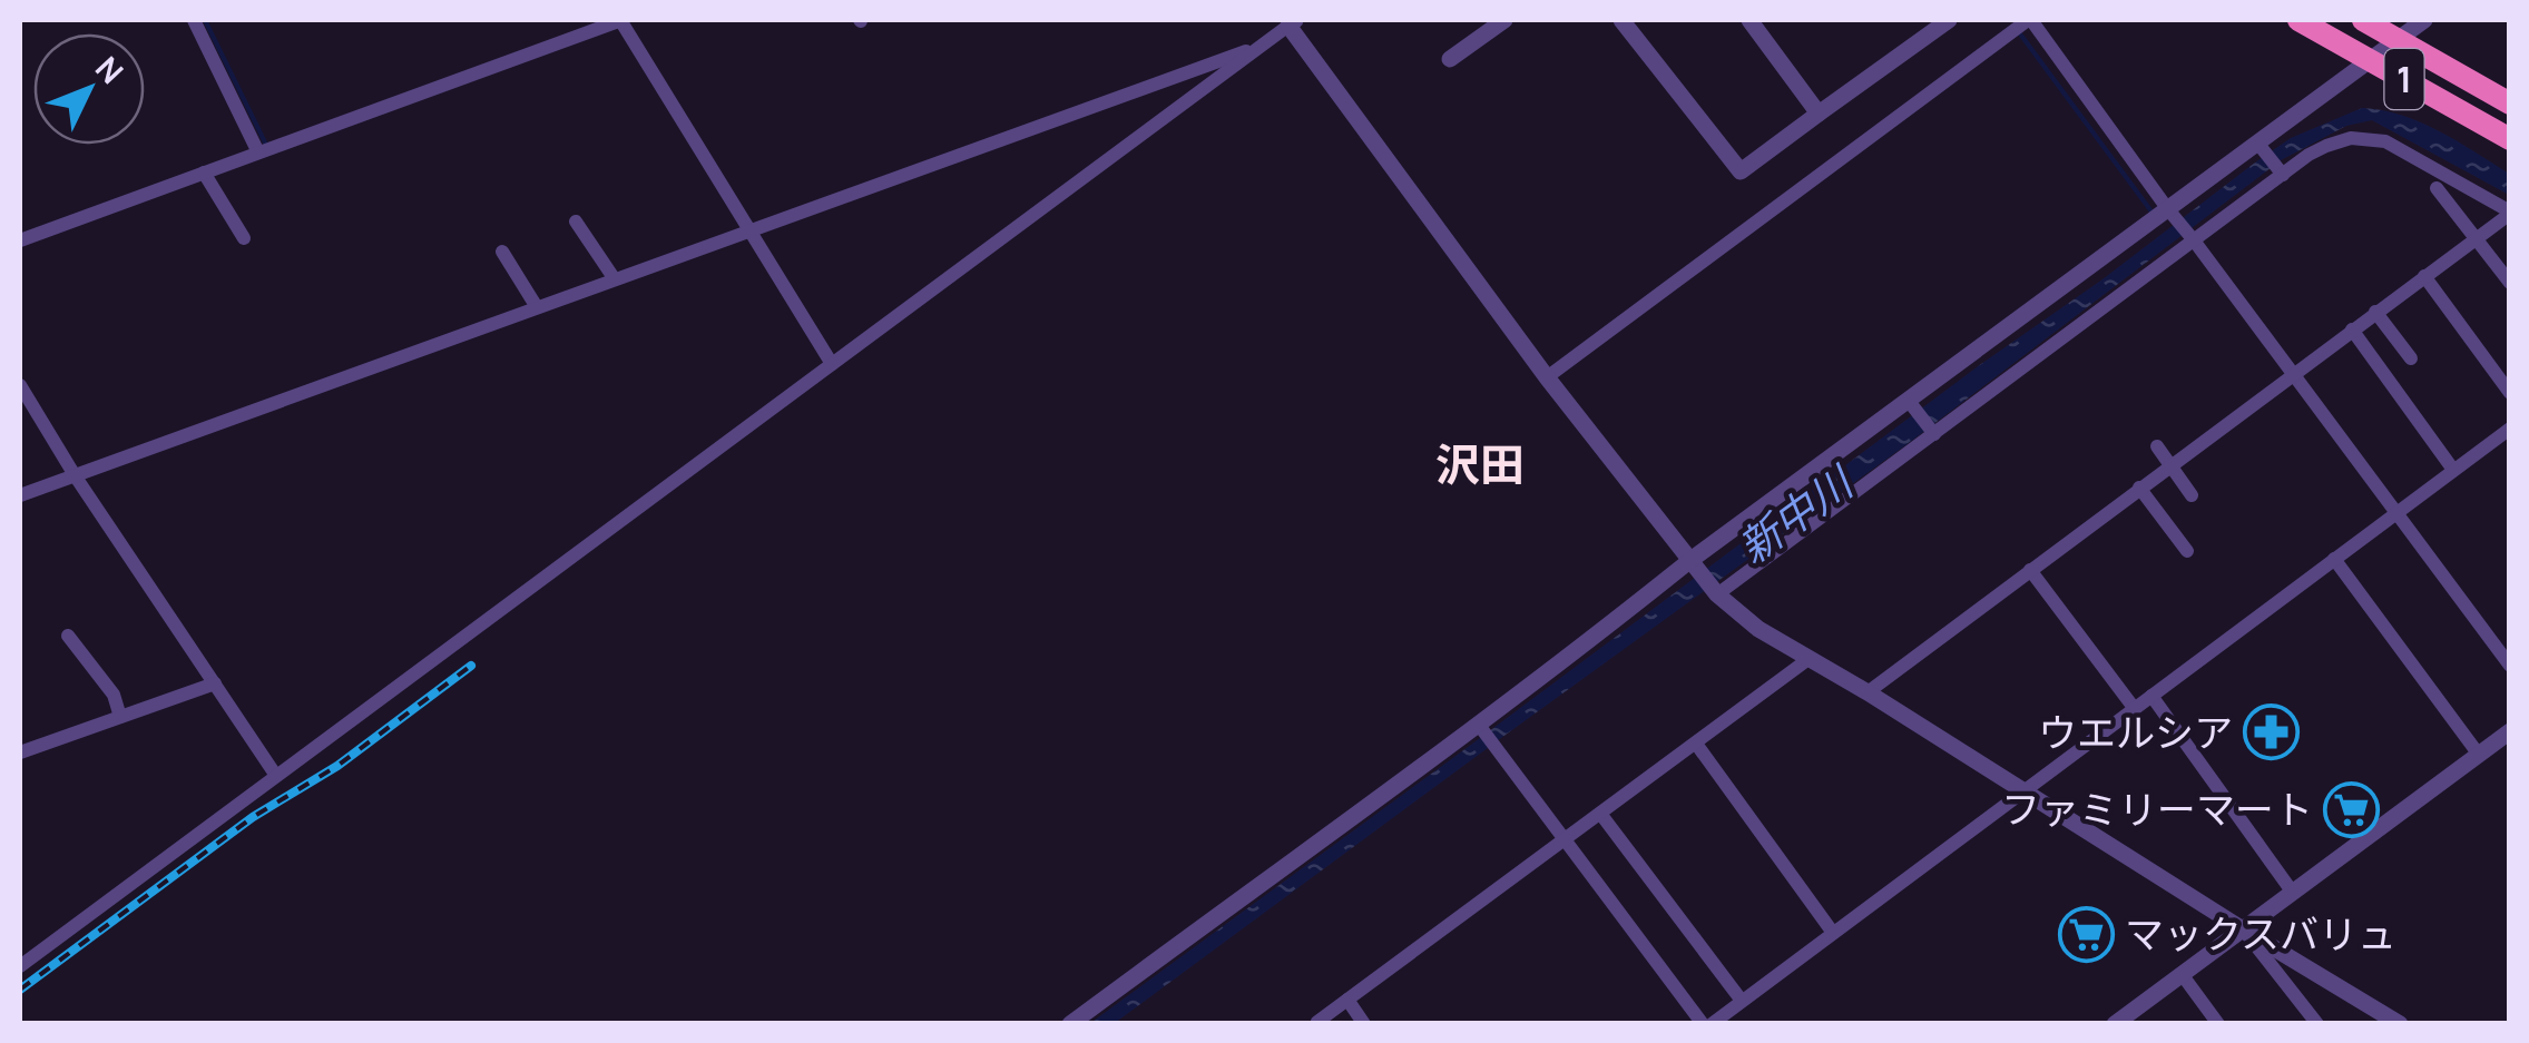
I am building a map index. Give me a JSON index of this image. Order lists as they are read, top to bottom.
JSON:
{
  "streets": {
    "highway": ["1"]
  },
  "districts": ["沢田"],
  "water": ["新中川"],
  "places": {
    "pharmacy": ["ウエルシア"],
    "supermarket": ["ファミリーマート", "マックスバリュ"]
  },
  "north": "top right"
}
